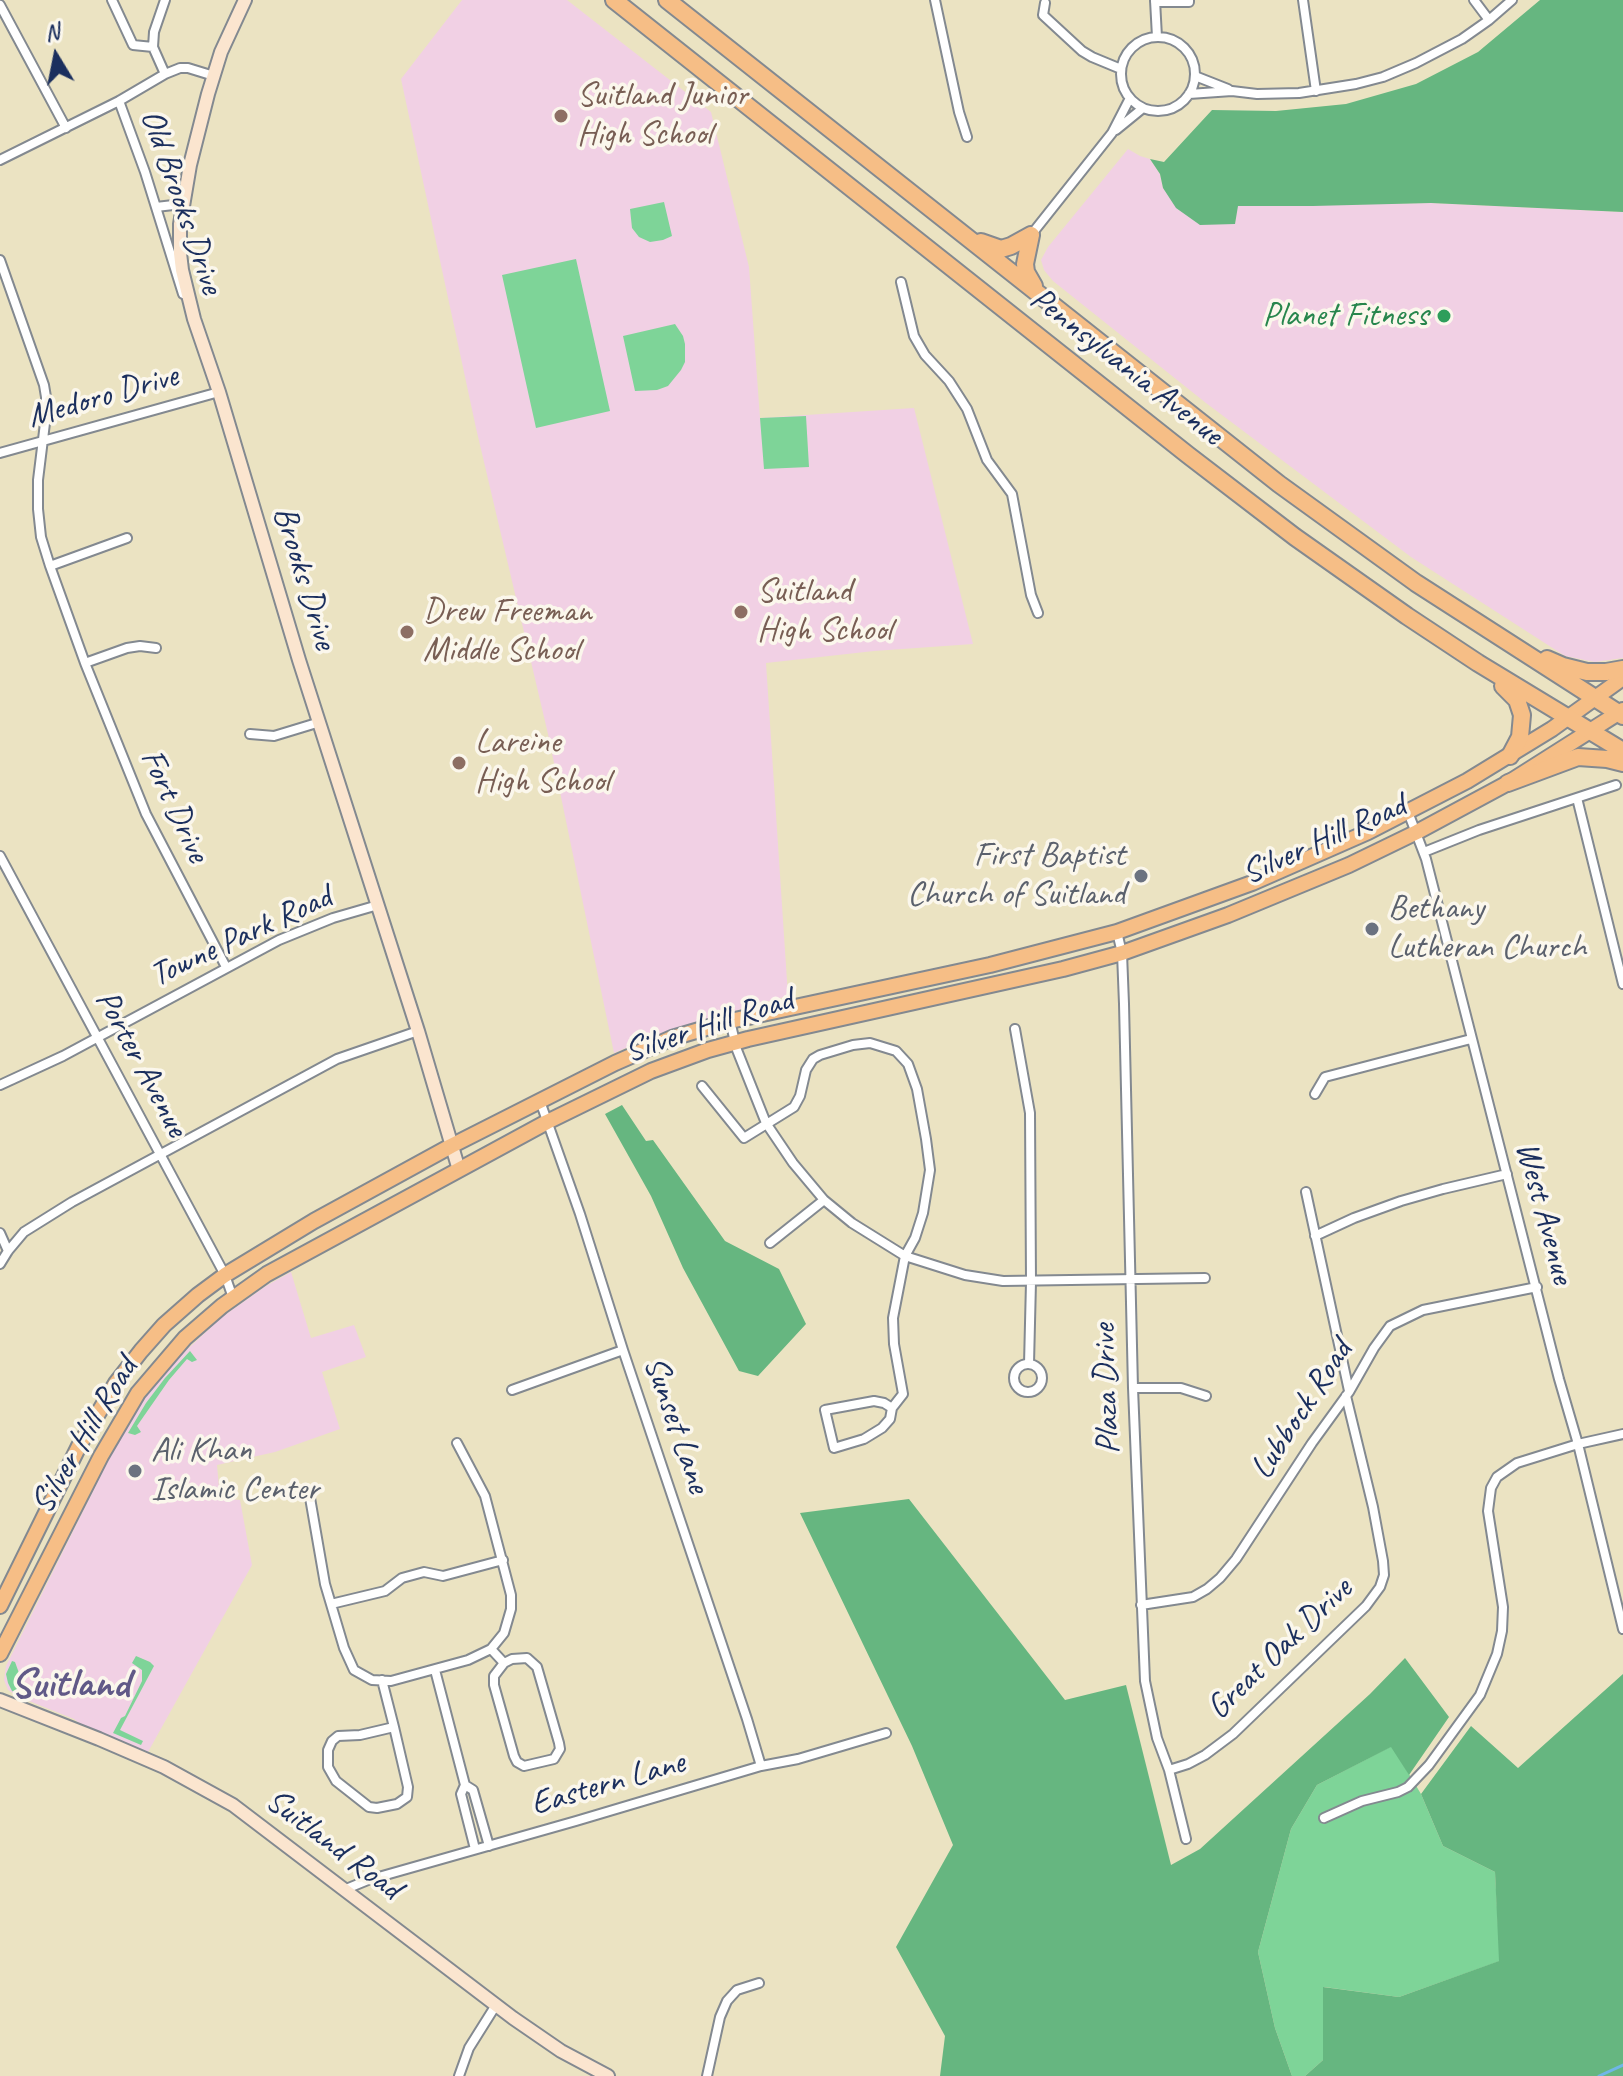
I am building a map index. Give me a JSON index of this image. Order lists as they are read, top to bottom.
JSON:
{
  "streets": {
    "highway": ["Pennsylvania Avenue"],
    "main road": ["Silver Hill Road"],
    "street": [
      "Old Brooks Drive",
      "Medoro Drive",
      "Brooks Drive",
      "Fort Drive",
      "Towne Park Road",
      "Porter Avenue",
      "West Avenue",
      "Plaza Drive",
      "Lubbock Road",
      "Sunset Lane",
      "Great Oak Drive",
      "Eastern Lane",
      "Suitland Road"
    ]
  },
  "crossings": [
    ["Old Brooks Drive", "Brooks Drive"],
    ["Pennsylvania Avenue", "Silver Hill Road"],
    ["Medoro Drive", "Brooks Drive"],
    ["Medoro Drive", "Fort Drive"],
    ["Brooks Drive", "Silver Hill Road"],
    ["Brooks Drive", "Towne Park Road"],
    ["Fort Drive", "Towne Park Road"],
    ["Silver Hill Road", "Porter Avenue"],
    ["Silver Hill Road", "West Avenue"],
    ["Silver Hill Road", "Plaza Drive"],
    ["Silver Hill Road", "Sunset Lane"],
    ["Towne Park Road", "Porter Avenue"],
    ["West Avenue", "Lubbock Road"],
    ["Plaza Drive", "Lubbock Road"],
    ["Plaza Drive", "Great Oak Drive"],
    ["Lubbock Road", "Great Oak Drive"],
    ["Sunset Lane", "Eastern Lane"],
    ["Eastern Lane", "Suitland Road"]
  ],
  "districts": ["Suitland"],
  "places": [
    "Suitland Junior High School",
    "Planet Fitness",
    "Suitland High School",
    "Drew Freeman Middle School",
    "Lareine High School",
    "First Baptist Church of Suitland",
    "Bethany Lutheran Church",
    "Ali Khan Islamic Center"
  ],
  "north": "top"
}
